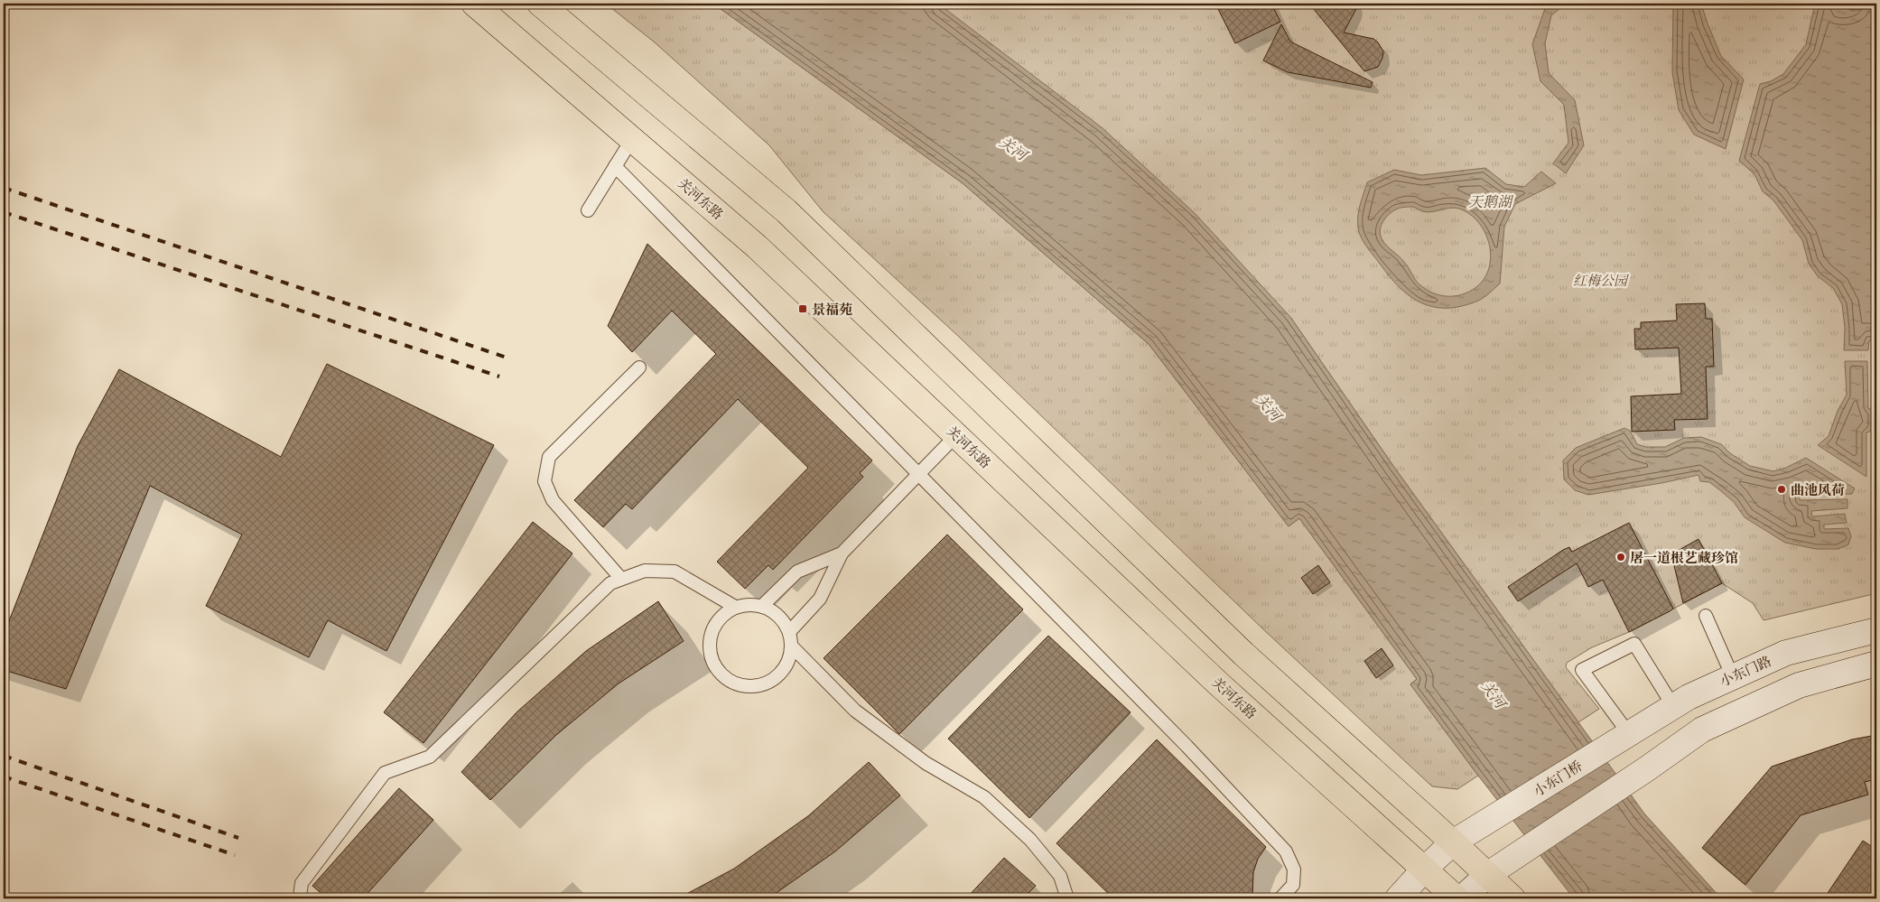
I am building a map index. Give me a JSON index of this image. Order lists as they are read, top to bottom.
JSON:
{
  "streets": {
    "main road": ["关河东路", "小东门路", "小东门桥"]
  },
  "crossings": [
    ["小东门路", "小东门桥"]
  ],
  "water": ["关河", "天鹅湖"],
  "parks": ["红梅公园"],
  "places": {
    "transit": ["景福苑"],
    "other": ["曲池风荷", "屠一道根艺藏珍馆"]
  }
}
